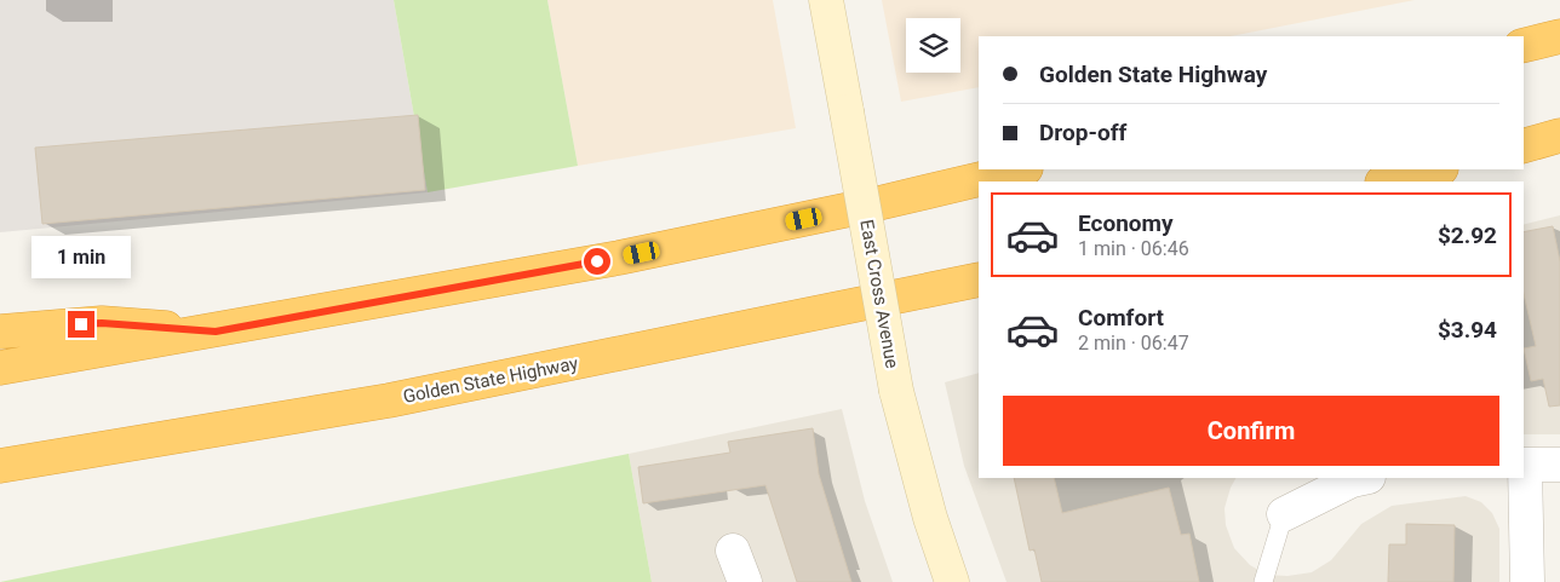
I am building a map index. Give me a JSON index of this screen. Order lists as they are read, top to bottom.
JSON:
{
  "streets": {
    "highway": ["Golden State Highway"],
    "street": ["East Cross Avenue"]
  },
  "page": {
    "banner": ["Golden State Highway", "Drop-off"],
    "list": [
      {
        "name": "Economy",
        "note": "1 min · 06:46",
        "value": "$2.92"
      },
      {
        "name": "Comfort",
        "note": "2 min · 06:47",
        "value": "$3.94"
      }
    ],
    "bubble": "1 min",
    "buttons": "Confirm"
  }
}
